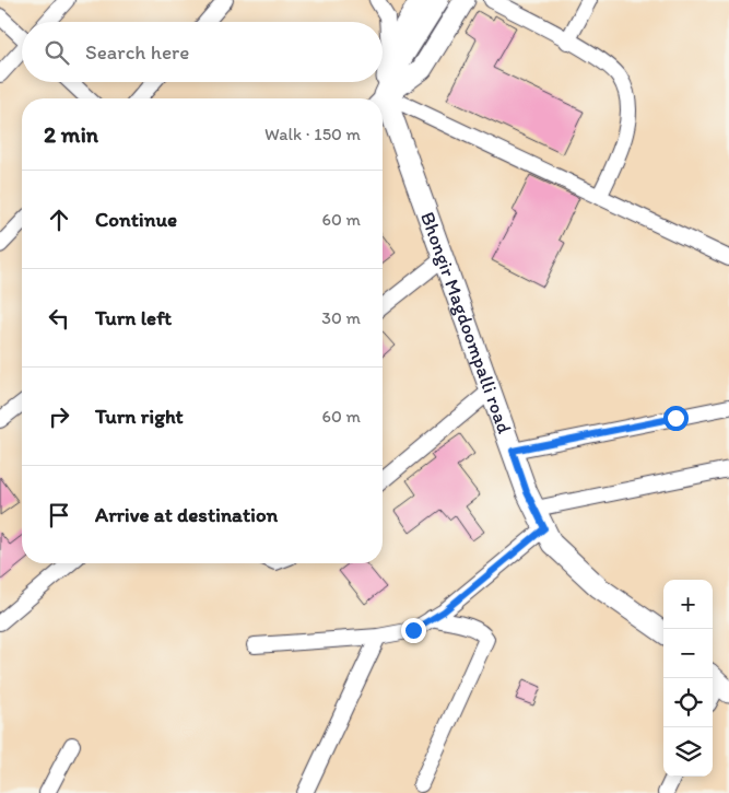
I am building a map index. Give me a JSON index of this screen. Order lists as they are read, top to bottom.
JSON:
{
  "streets": {
    "street": ["Bhongir Magdoompalli road"]
  },
  "page": {
    "search": "Search here",
    "heading": ["2 min", "Walk · 150 m"],
    "list": [
      ["Continue", "60 m"],
      ["Turn left", "30 m"],
      ["Turn right", "60 m"],
      "Arrive at destination"
    ],
    "map_buttons": ["+", "−"]
  }
}
